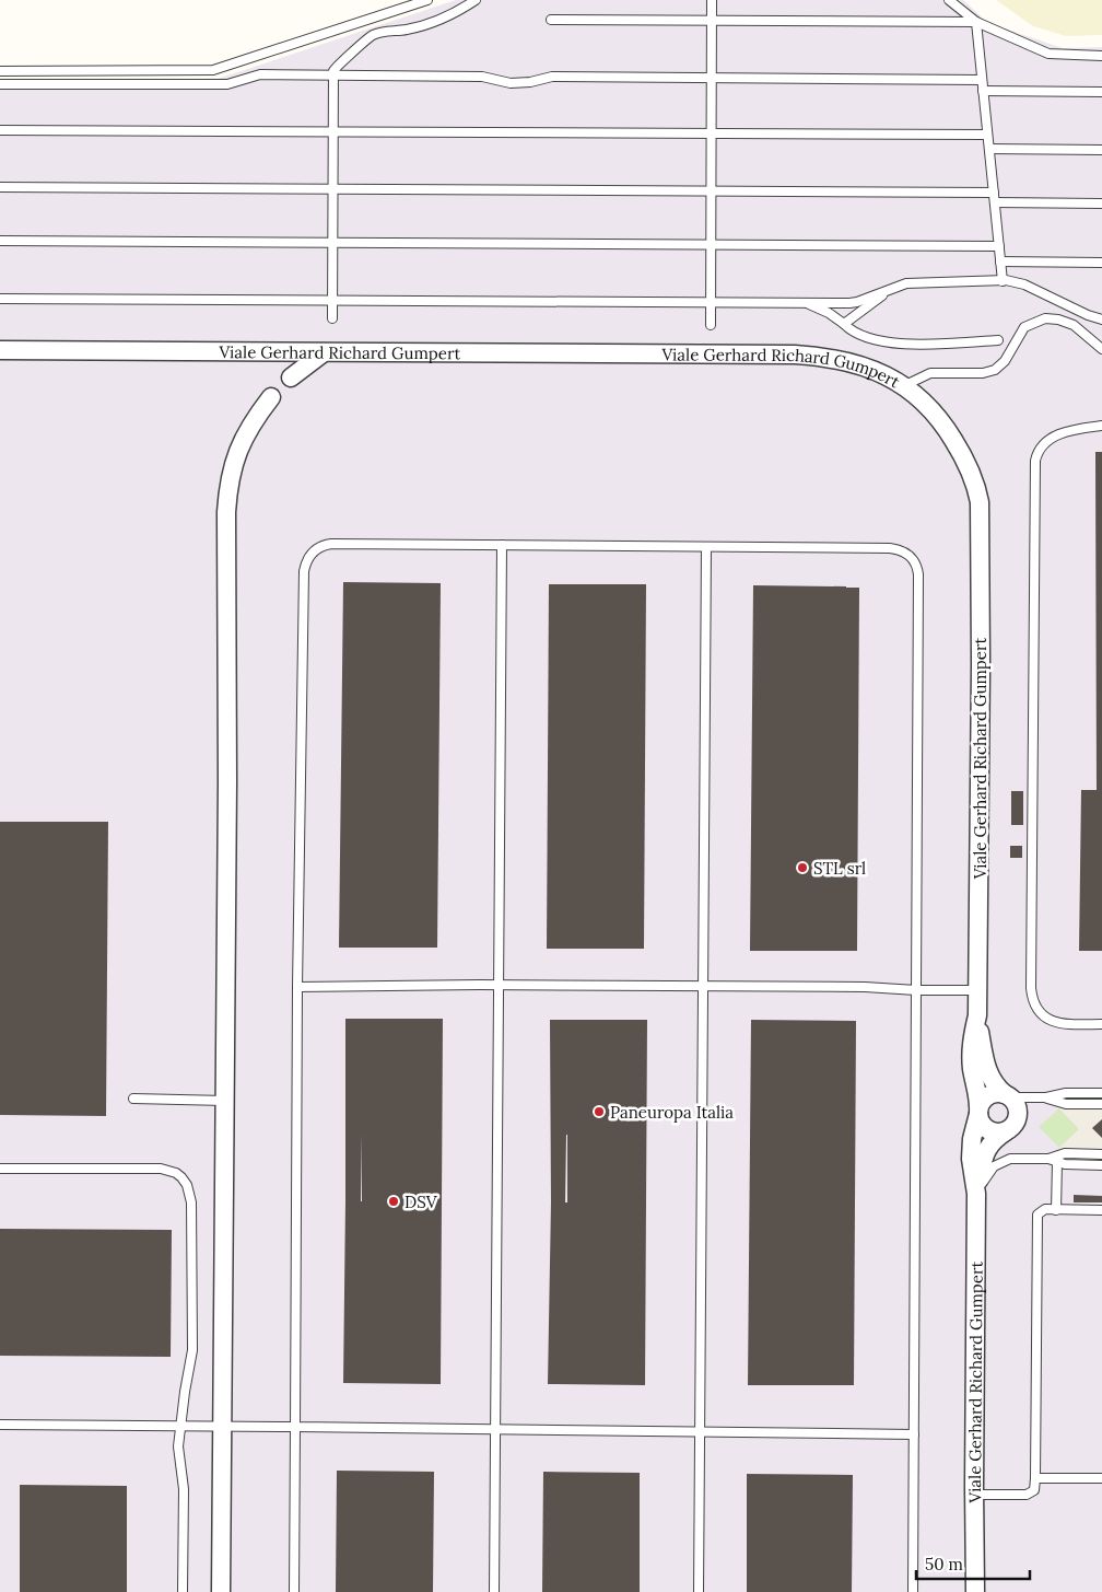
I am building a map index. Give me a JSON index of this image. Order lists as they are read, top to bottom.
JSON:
{
  "streets": {
    "street": ["Viale Gerhard Richard Gumpert"]
  },
  "places": ["STL srl", "Paneuropa Italia", "DSV"],
  "scale_bar": "50 m"
}
